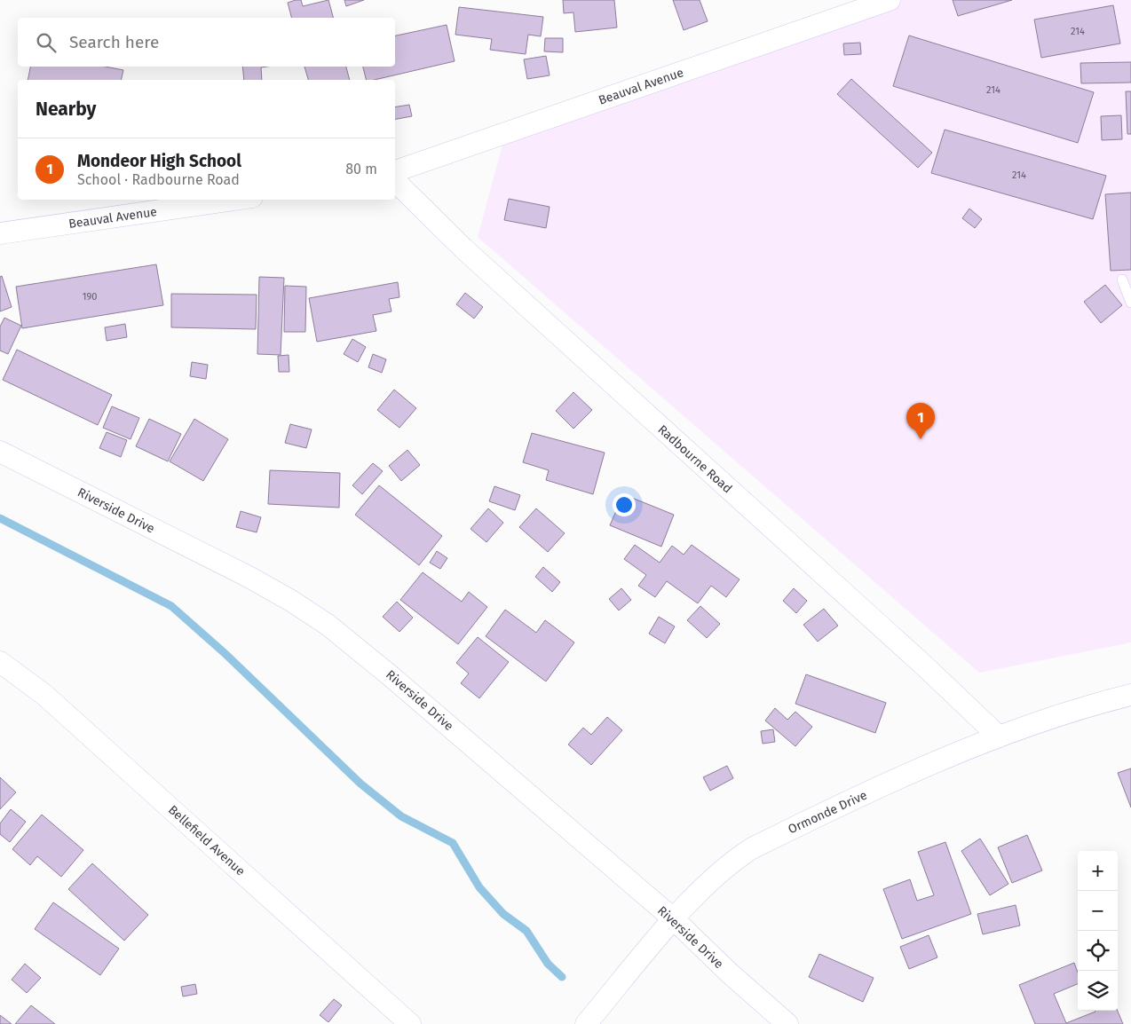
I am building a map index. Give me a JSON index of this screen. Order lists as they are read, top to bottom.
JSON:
{
  "streets": {
    "street": [
      "Beauval Avenue",
      "Radbourne Road",
      "Riverside Drive",
      "Ormonde Drive",
      "Bellefield Avenue"
    ]
  },
  "crossings": [
    ["Radbourne Road", "Ormonde Drive"],
    ["Riverside Drive", "Ormonde Drive"]
  ],
  "house_numbers": [
    "214",
    "214",
    "214",
    "190"
  ],
  "page": {
    "search": "Search here",
    "heading": "Nearby",
    "list": [
      {
        "mark": "1",
        "name": "Mondeor High School",
        "note": "School · Radbourne Road",
        "value": "80 m"
      }
    ],
    "pins": "1",
    "map_buttons": ["+", "−"]
  }
}
